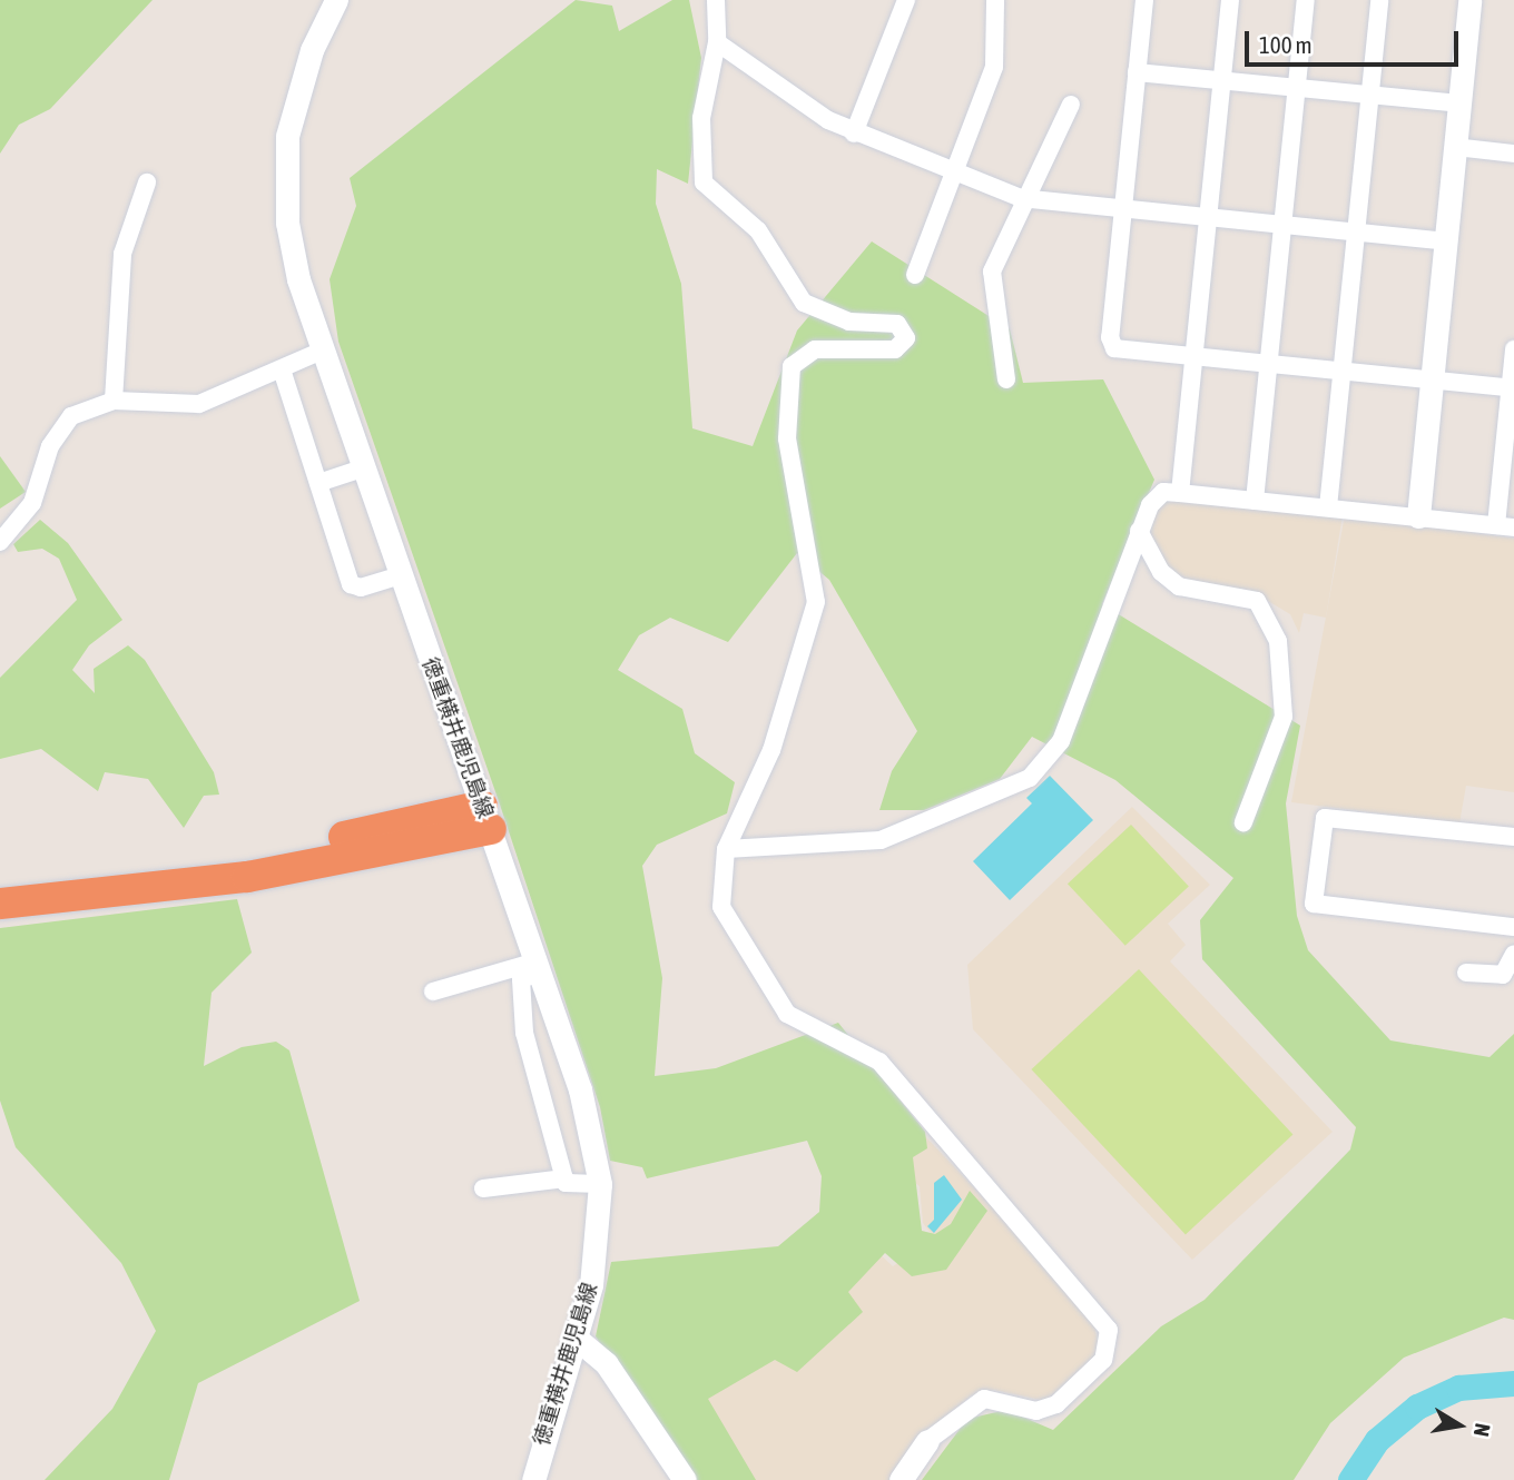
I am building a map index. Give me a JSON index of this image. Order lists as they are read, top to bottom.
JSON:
{
  "streets": {
    "main road": ["徳重横井鹿児島線"]
  },
  "scale_bar": "100 m",
  "north": "right"
}
